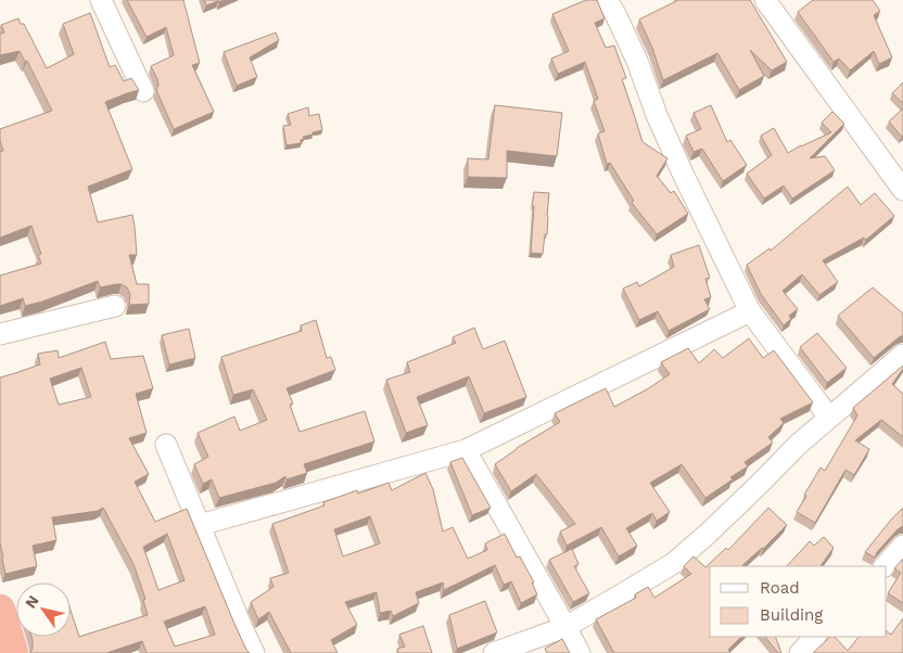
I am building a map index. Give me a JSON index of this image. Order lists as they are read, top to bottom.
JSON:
{
  "legend": ["Road", "Building"],
  "north": "top left"
}
